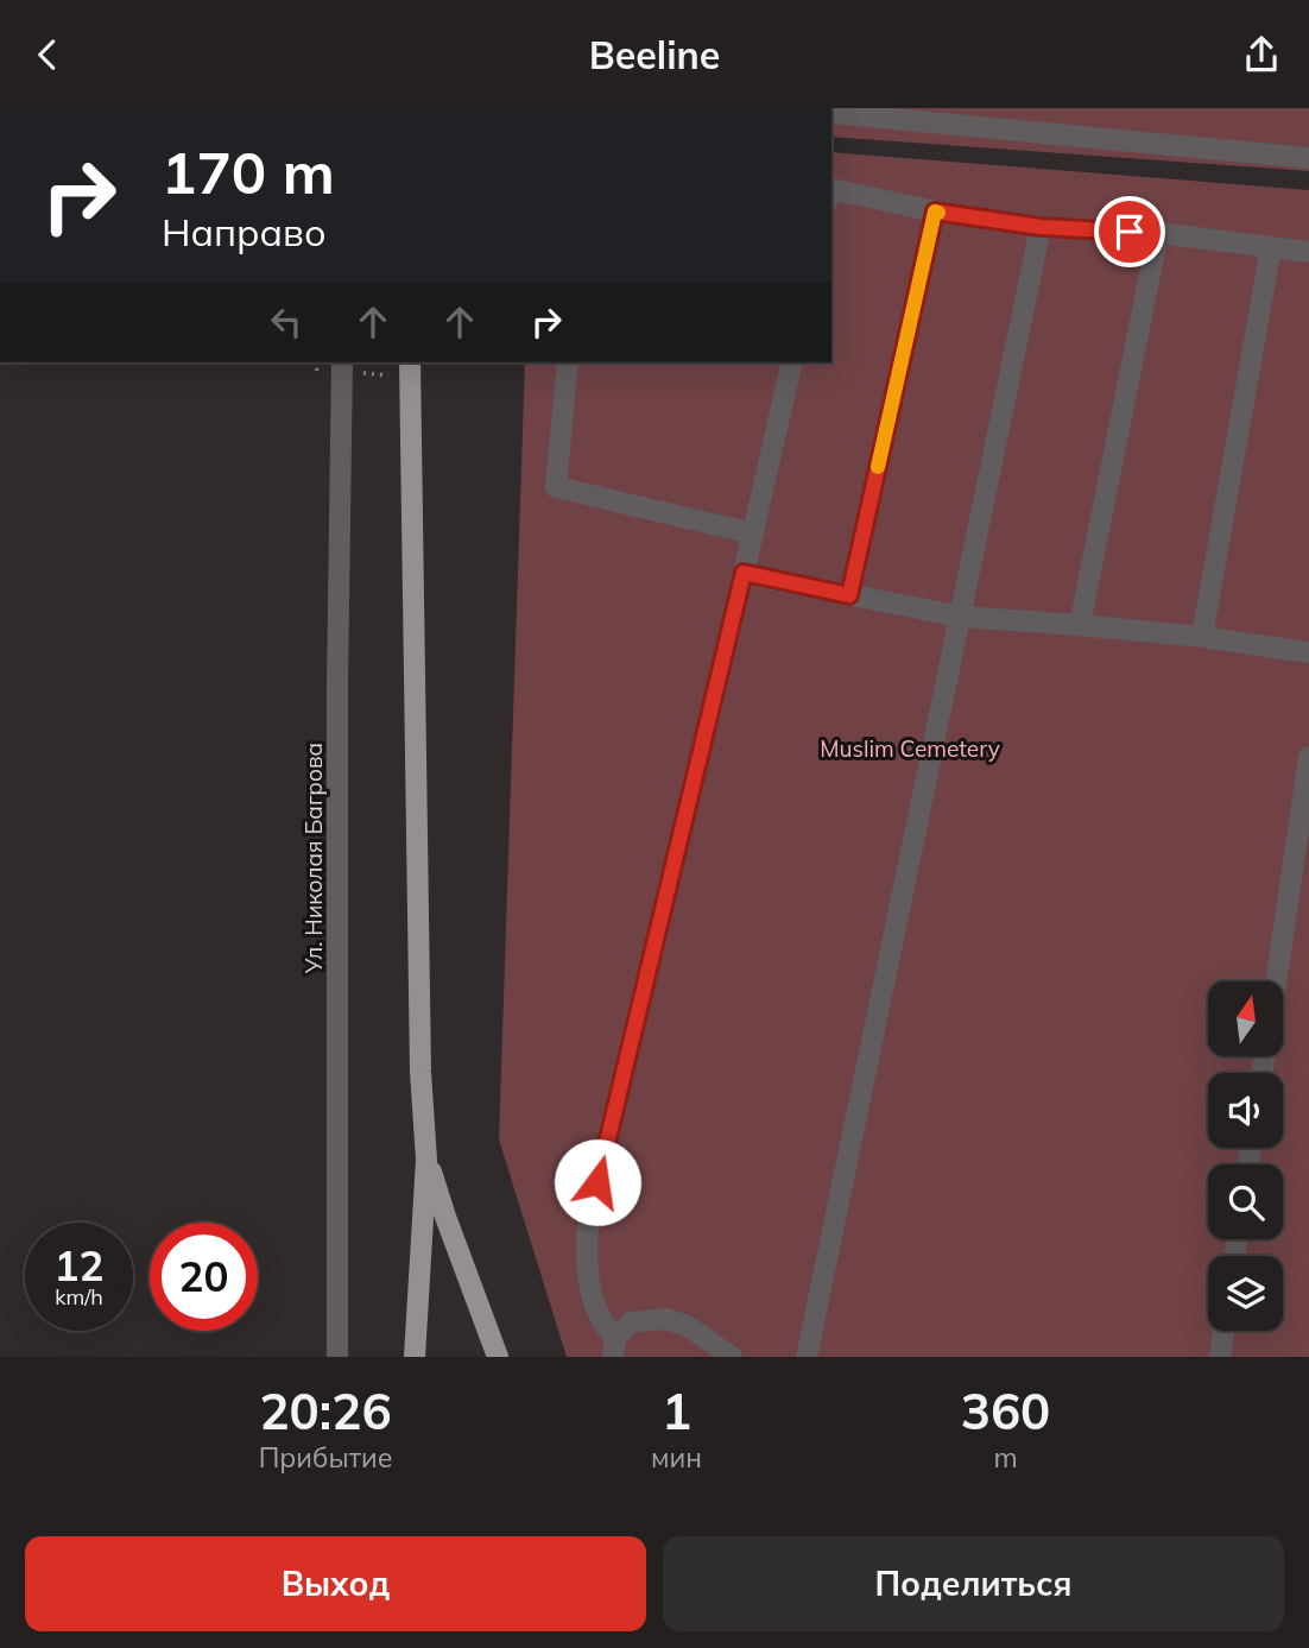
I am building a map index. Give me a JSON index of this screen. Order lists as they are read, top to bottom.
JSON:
{
  "streets": {
    "street": ["Ул. Николая Багрова"]
  },
  "parks": ["Muslim Cemetery"],
  "north": "top",
  "page": {
    "header": "Beeline",
    "turn": ["170 m", "Направо"],
    "speed": "12 km/h",
    "limit": "20",
    "eta": [
      "20:26",
      "Прибытие",
      "1",
      "мин",
      "360",
      "m"
    ],
    "buttons": ["Выход", "Поделиться"]
  }
}
